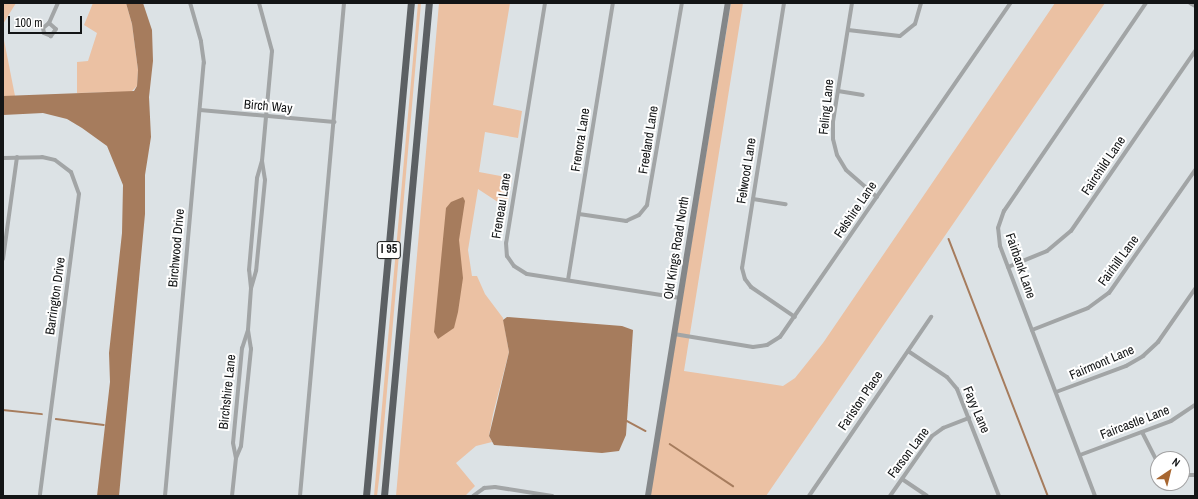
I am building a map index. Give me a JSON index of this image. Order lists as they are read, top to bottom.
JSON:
{
  "streets": {
    "highway": ["I 95"],
    "street": [
      "Birch Way",
      "Feling Lane",
      "Frenora Lane",
      "Freeland Lane",
      "Fairchild Lane",
      "Felwood Lane",
      "Freneau Lane",
      "Felshire Lane",
      "Birchwood Drive",
      "Old Kings Road North",
      "Fairhill Lane",
      "Fairbank Lane",
      "Barrington Drive",
      "Fairmont Lane",
      "Birchshire Lane",
      "Fariston Place",
      "Fayy Lane",
      "Faircastle Lane",
      "Farson Lane"
    ]
  },
  "crossings": [
    ["Birch Way", "Birchwood Drive"],
    ["Birch Way", "Birchshire Lane"],
    ["Feling Lane", "Felshire Lane"],
    ["Frenora Lane", "Freeland Lane"],
    ["Frenora Lane", "Freneau Lane"],
    ["Fairchild Lane", "Fairbank Lane"],
    ["Felwood Lane", "Felshire Lane"],
    ["Freneau Lane", "Old Kings Road North"],
    ["Felshire Lane", "Old Kings Road North"],
    ["Fairhill Lane", "Fairbank Lane"],
    ["Fairbank Lane", "Fairmont Lane"],
    ["Fairbank Lane", "Faircastle Lane"],
    ["Fariston Place", "Fayy Lane"],
    ["Fayy Lane", "Farson Lane"]
  ],
  "scale_bar": "100 m",
  "north": "top right"
}
